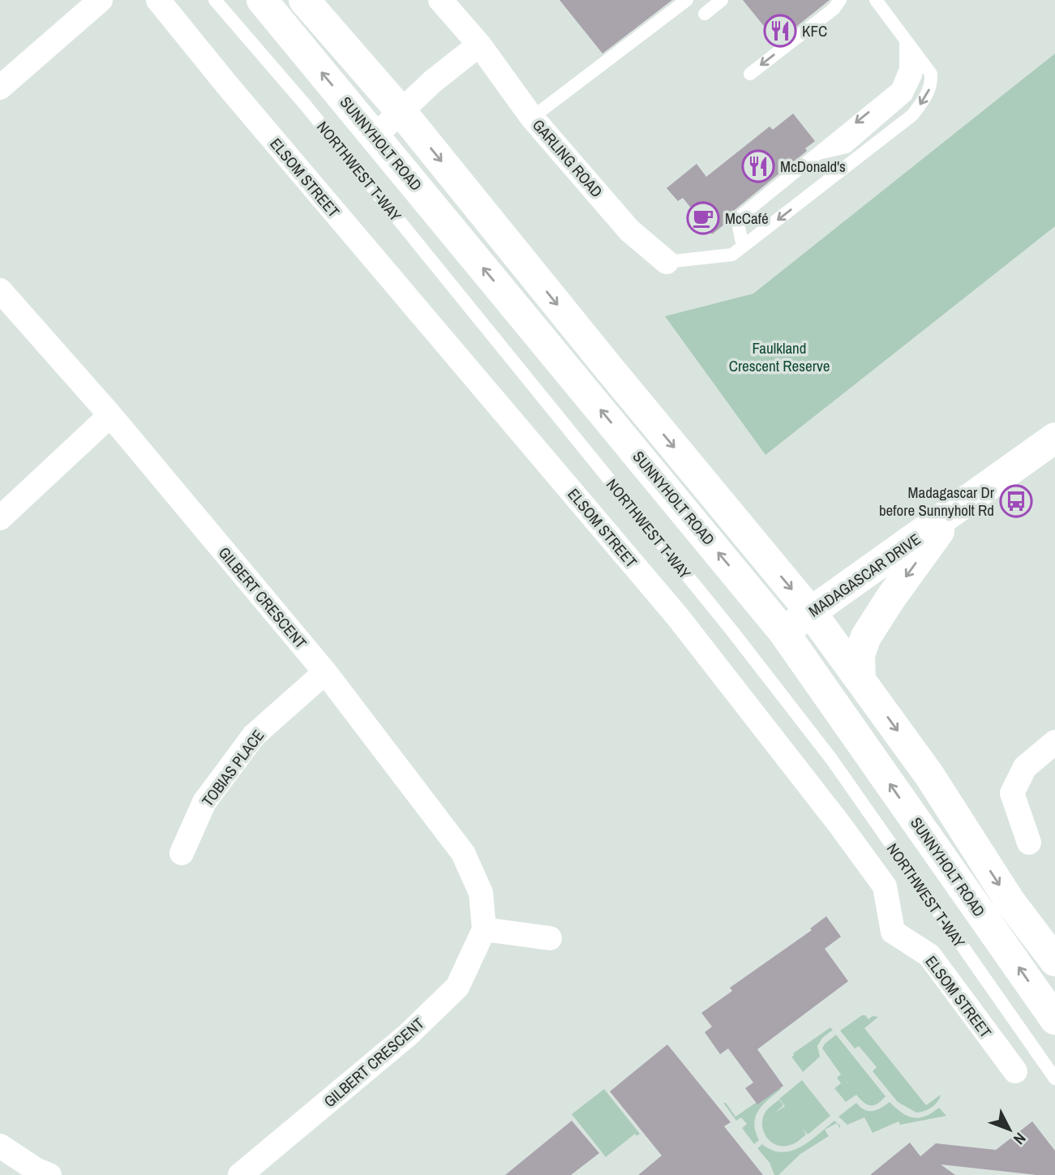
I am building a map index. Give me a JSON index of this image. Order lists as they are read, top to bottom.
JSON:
{
  "streets": {
    "main road": ["SUNNYHOLT ROAD", "MADAGASCAR DRIVE"],
    "street": [
      "GARLING ROAD",
      "ELSOM STREET",
      "GILBERT CRESCENT",
      "TOBIAS PLACE"
    ],
    "lane": ["NORTHWEST T-WAY"]
  },
  "crossings": [
    ["SUNNYHOLT ROAD", "MADAGASCAR DRIVE"],
    ["GILBERT CRESCENT", "TOBIAS PLACE"]
  ],
  "parks": ["Faulkland Crescent Reserve"],
  "places": {
    "restaurant": ["KFC", "McDonald's"],
    "cafe": ["McCafé"],
    "bus stop": ["Madagascar Dr before Sunnyholt Rd"]
  },
  "north": "bottom right"
}
